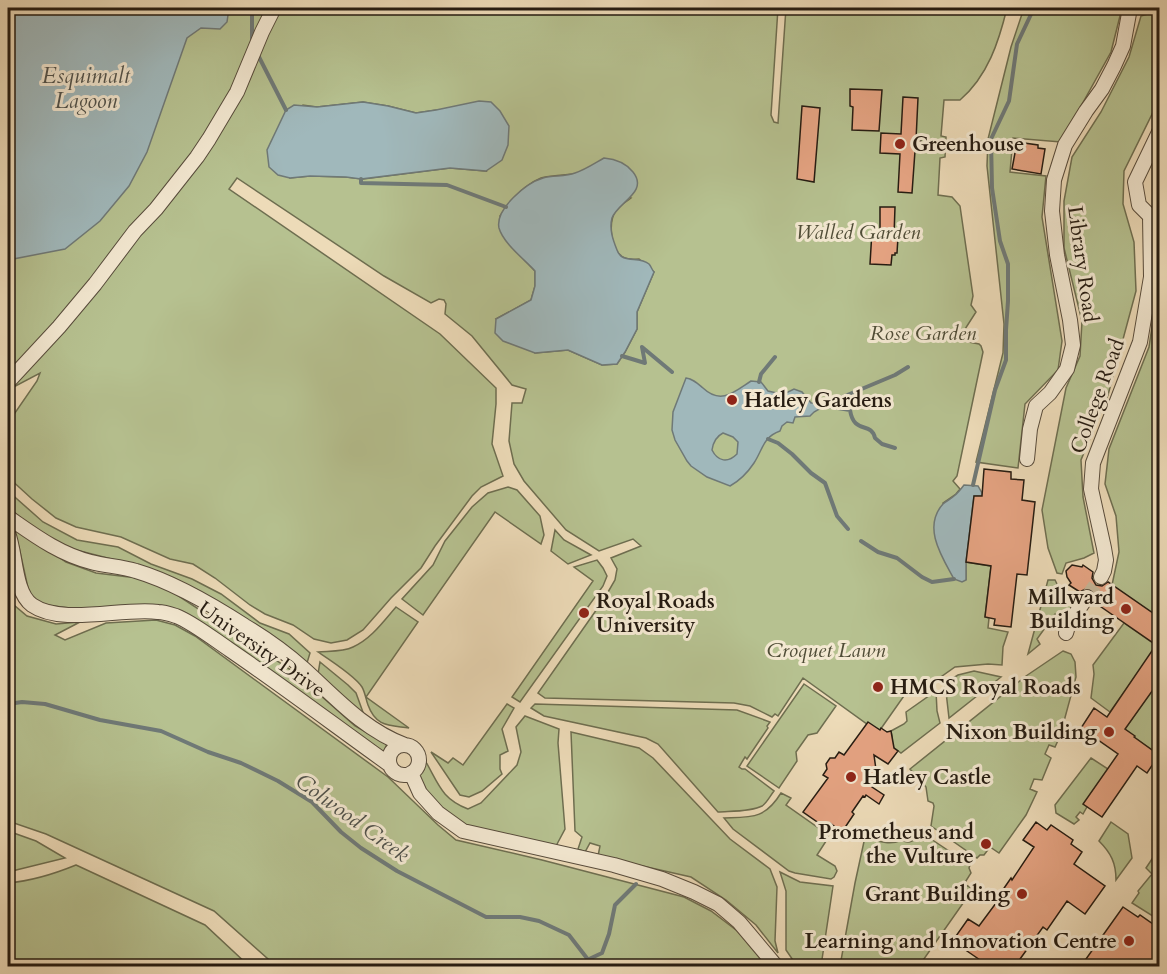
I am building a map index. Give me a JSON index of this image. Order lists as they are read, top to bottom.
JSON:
{
  "streets": {
    "street": ["Library Road", "College Road", "University Drive"]
  },
  "water": ["Esquimalt Lagoon", "Colwood Creek"],
  "parks": ["Walled Garden", "Rose Garden", "Croquet Lawn"],
  "places": [
    "Greenhouse",
    "Hatley Gardens",
    "Millward Building",
    "Royal Roads University",
    "HMCS Royal Roads",
    "Nixon Building",
    "Hatley Castle",
    "Prometheus and the Vulture",
    "Grant Building",
    "Learning and Innovation Centre"
  ]
}
